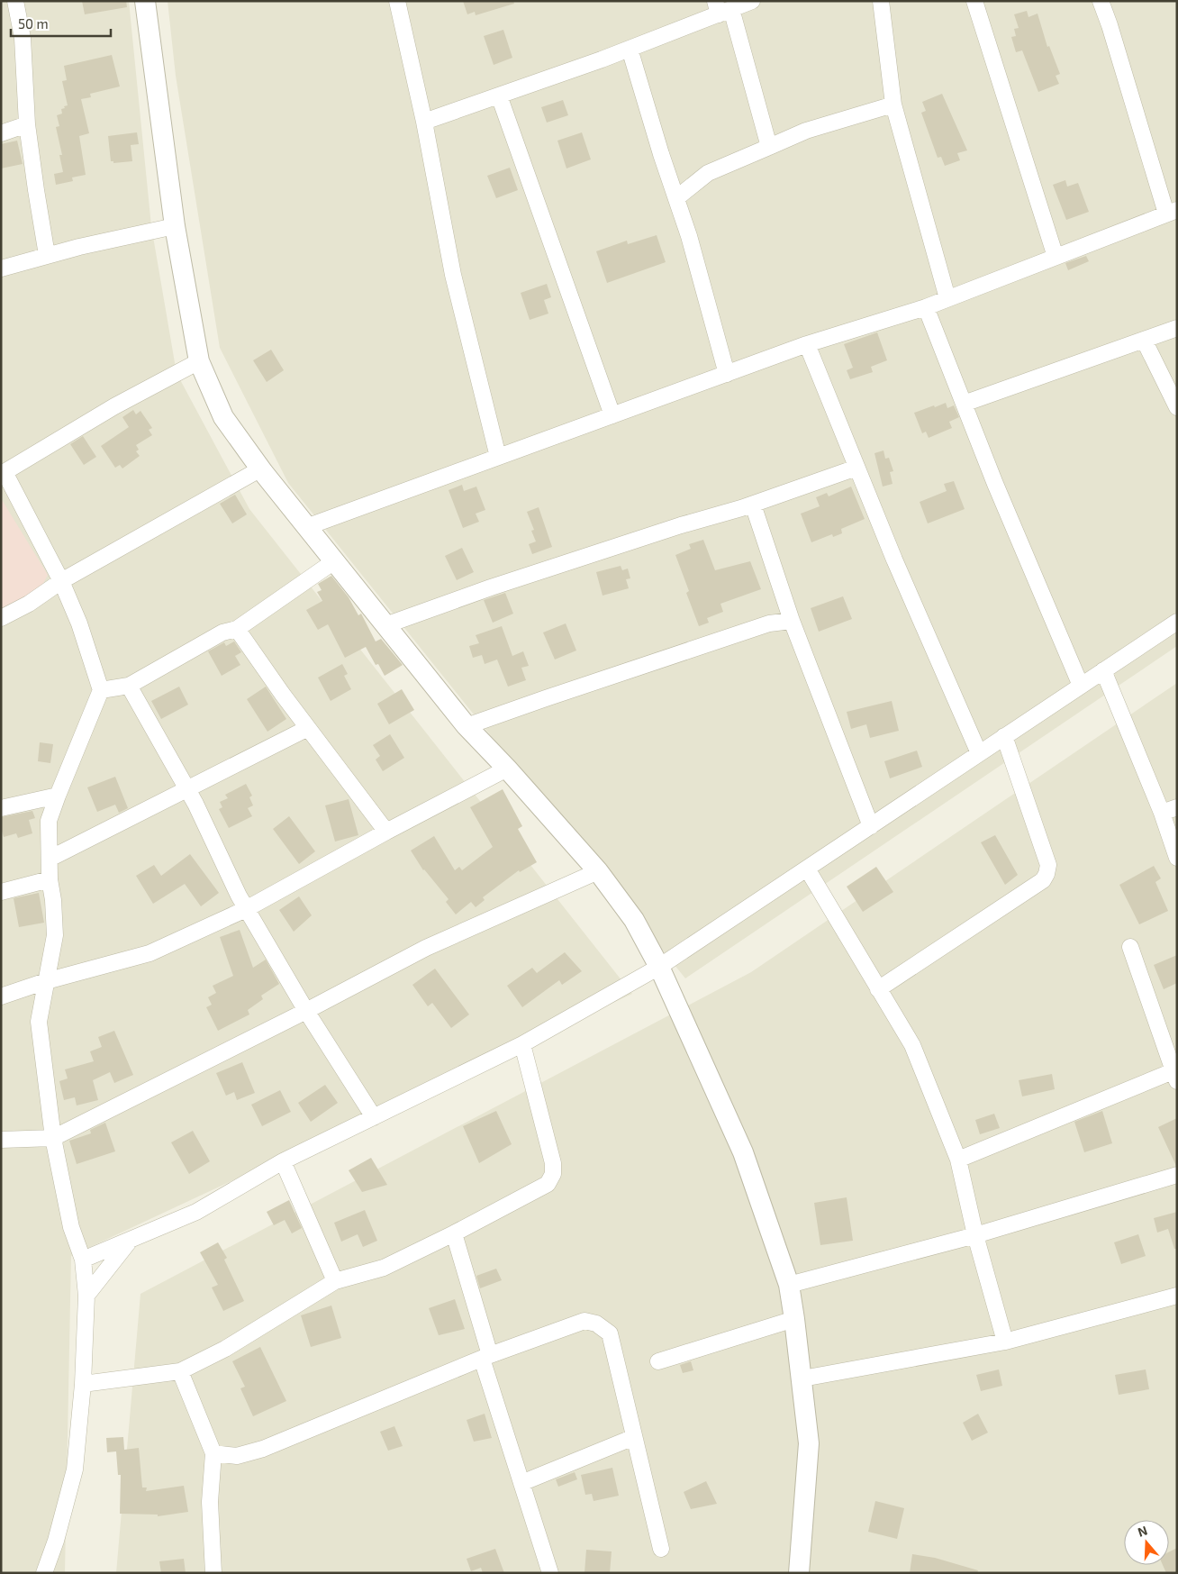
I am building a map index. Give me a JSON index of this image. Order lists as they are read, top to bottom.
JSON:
{
  "scale_bar": "50 m",
  "north": "top"
}
